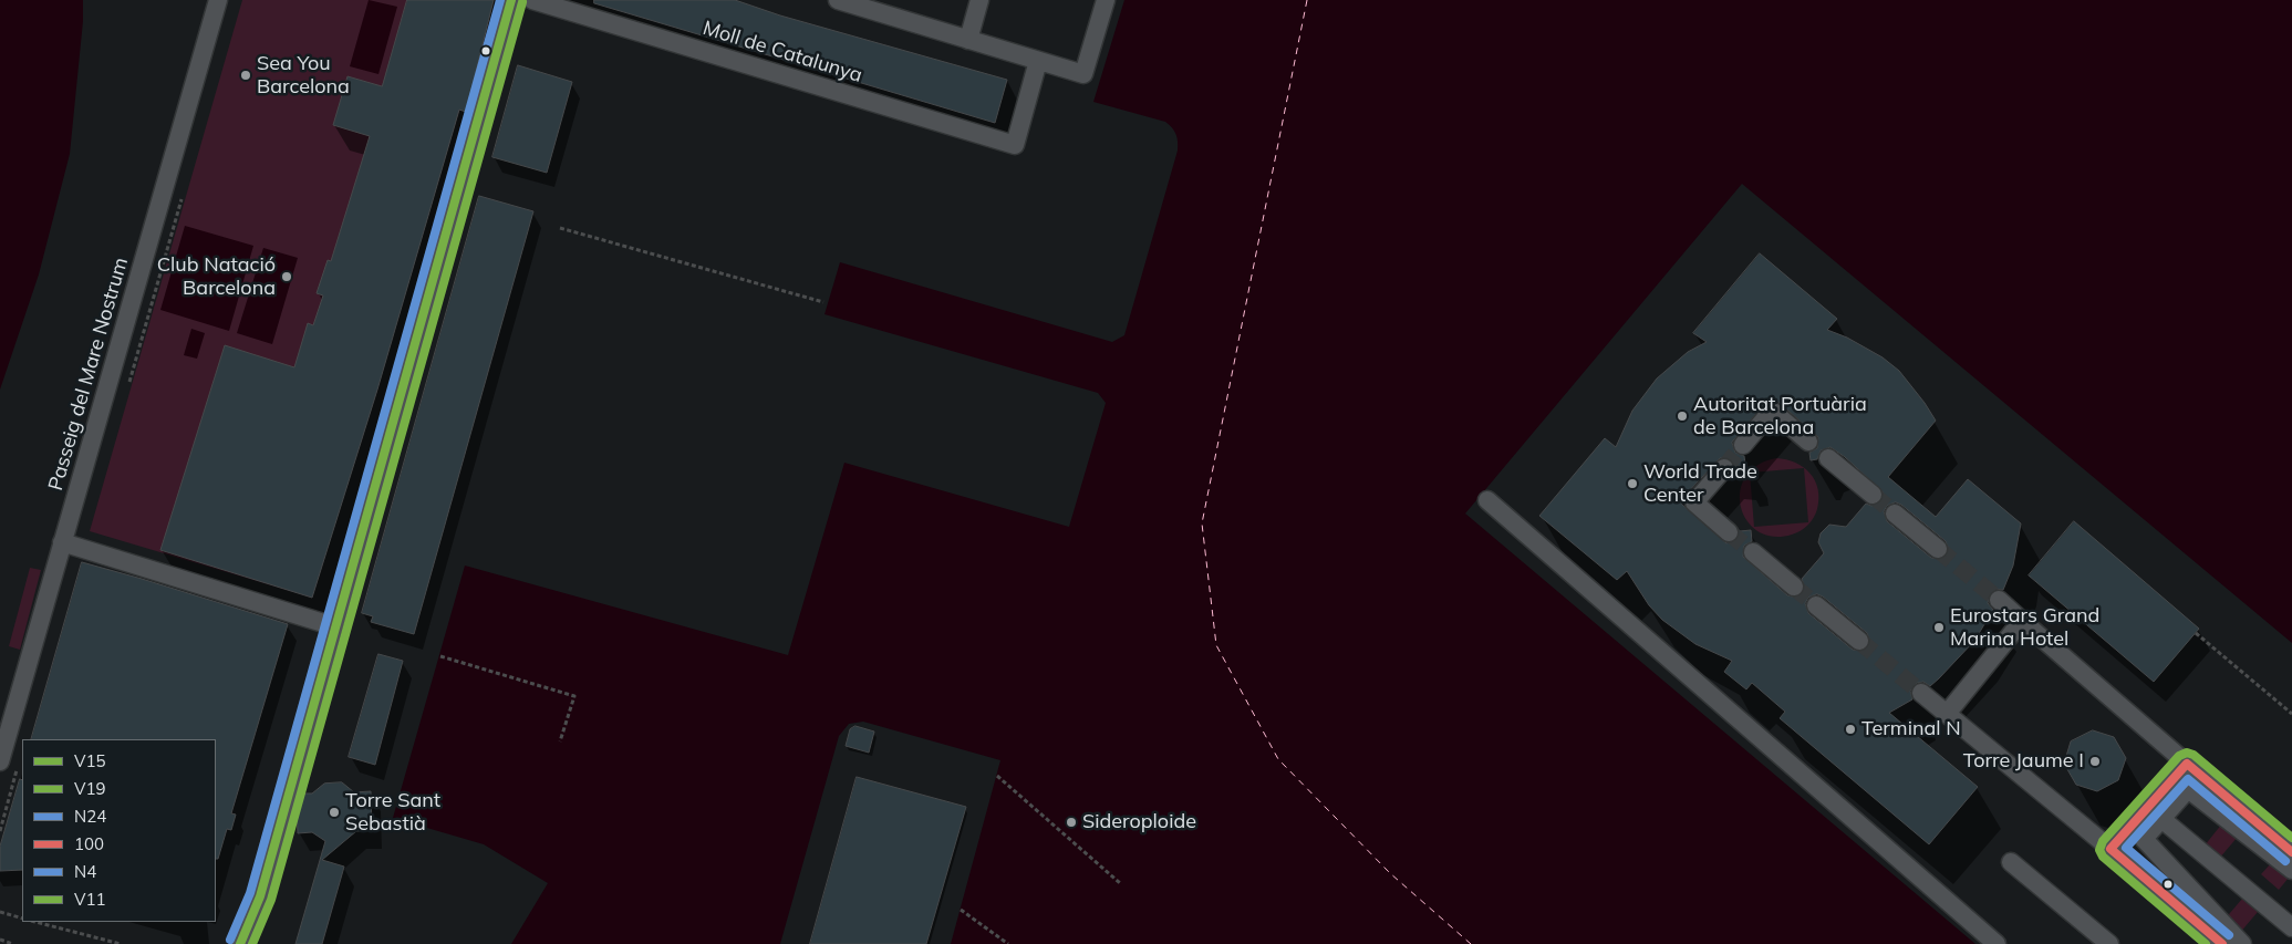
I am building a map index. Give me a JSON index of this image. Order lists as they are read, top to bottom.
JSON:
{
  "streets": {
    "street": ["Moll de Catalunya", "Passeig del Mare Nostrum"]
  },
  "places": [
    "Sea You Barcelona",
    "Club Natació Barcelona",
    "Autoritat Portuària de Barcelona",
    "World Trade Center",
    "Eurostars Grand Marina Hotel",
    "Terminal N",
    "Torre Jaume I",
    "Torre Sant Sebastià",
    "Sideroploide"
  ],
  "lines": [
    "transit line V15",
    "transit line N24",
    "transit line V19",
    "transit line V11",
    "transit line 100",
    "transit line N4"
  ],
  "legend": [
    "V15",
    "V19",
    "N24",
    "100",
    "N4",
    "V11"
  ]
}
